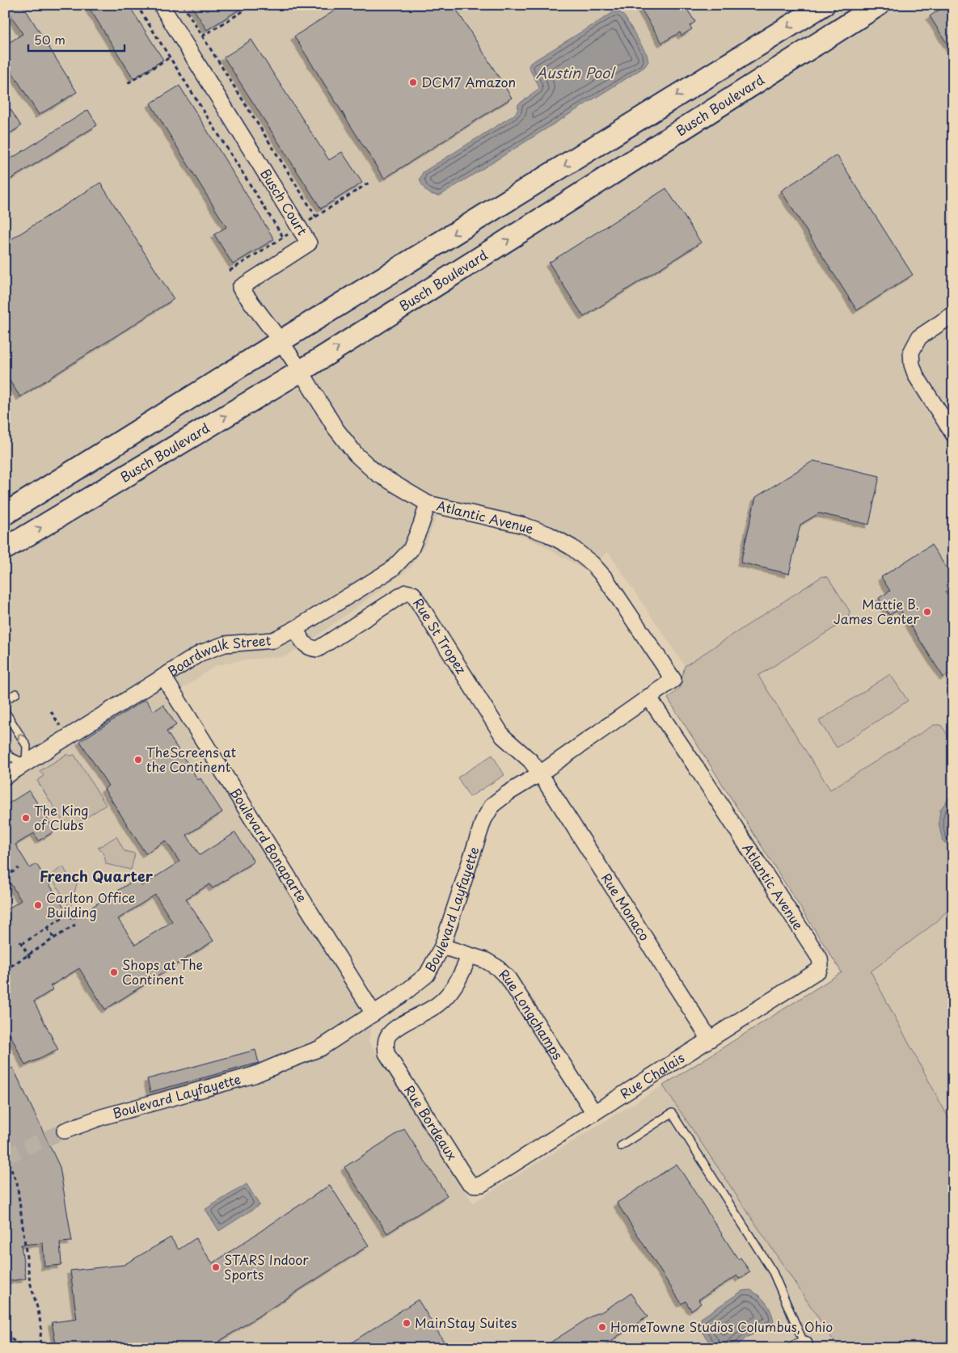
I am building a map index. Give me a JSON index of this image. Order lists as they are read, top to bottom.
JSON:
{
  "streets": {
    "main road": ["Busch Boulevard"],
    "street": [
      "Busch Court",
      "Atlantic Avenue",
      "Rue St Tropez",
      "Boardwalk Street",
      "Boulevard Bonaparte",
      "Rue Monaco",
      "Boulevard Layfayette",
      "Rue Longchamps",
      "Rue Chalais",
      "Rue Bordeaux"
    ]
  },
  "crossings": [
    ["Busch Boulevard", "Busch Court"],
    ["Busch Boulevard", "Atlantic Avenue"],
    ["Busch Court", "Atlantic Avenue"],
    ["Atlantic Avenue", "Boardwalk Street"],
    ["Atlantic Avenue", "Rue Monaco"],
    ["Atlantic Avenue", "Boulevard Layfayette"],
    ["Atlantic Avenue", "Rue Chalais"],
    ["Rue St Tropez", "Boardwalk Street"],
    ["Rue St Tropez", "Rue Monaco"],
    ["Rue St Tropez", "Boulevard Layfayette"],
    ["Boardwalk Street", "Boulevard Bonaparte"],
    ["Boulevard Bonaparte", "Boulevard Layfayette"],
    ["Rue Monaco", "Boulevard Layfayette"],
    ["Rue Monaco", "Rue Chalais"],
    ["Boulevard Layfayette", "Rue Longchamps"],
    ["Rue Longchamps", "Rue Chalais"],
    ["Rue Longchamps", "Rue Bordeaux"],
    ["Rue Chalais", "Rue Bordeaux"]
  ],
  "districts": ["French Quarter"],
  "water": ["Austin Pool"],
  "places": [
    "DCM7 Amazon",
    "Mattie B. James Center",
    "TheScreens at the Continent",
    "The King of Clubs",
    "Carlton Office Building",
    "Shops at The Continent",
    "STARS Indoor Sports",
    "MainStay Suites",
    "HomeTowne Studios Columbus, Ohio"
  ],
  "scale_bar": "50 m"
}
